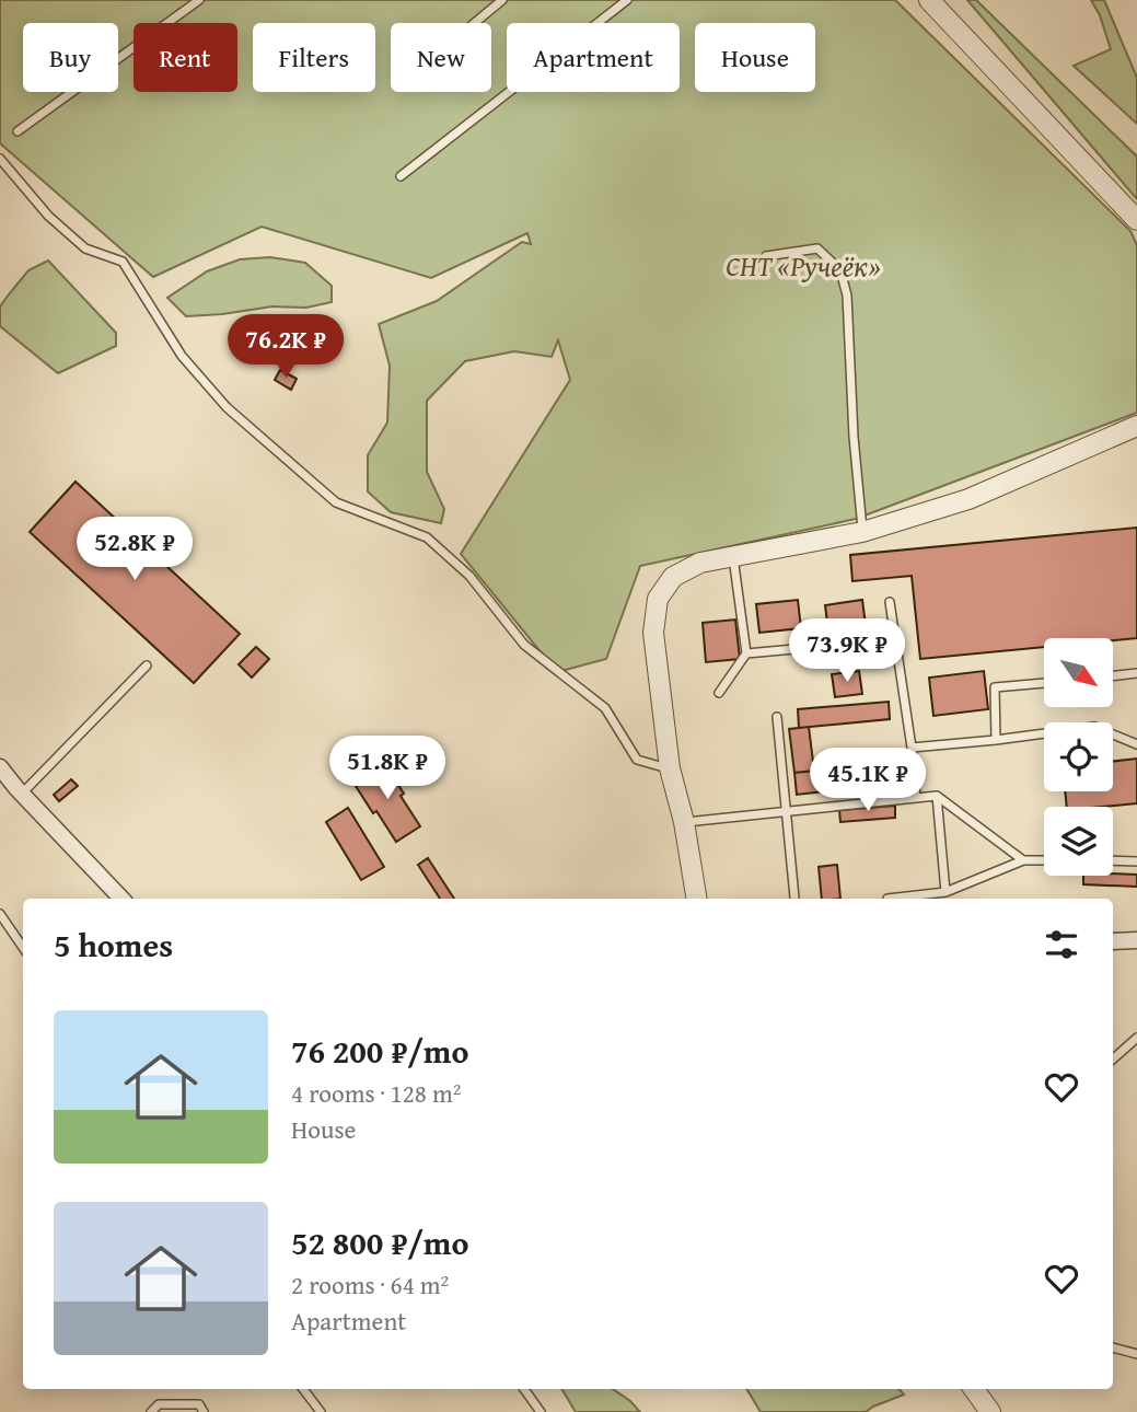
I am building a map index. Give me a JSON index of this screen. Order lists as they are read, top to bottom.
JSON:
{
  "parks": ["СНТ «Ручеёк»"],
  "north": "bottom right",
  "page": {
    "chip": [
      "Buy",
      "Rent",
      "Filters",
      "New",
      "Apartment",
      "House"
    ],
    "price": [
      "76.2K ₽",
      "52.8K ₽",
      "73.9K ₽",
      "51.8K ₽",
      "45.1K ₽"
    ],
    "heading": "5 homes",
    "list": [
      {
        "name": "76 200 ₽/mo",
        "note": "4 rooms · 128 m² · House"
      },
      {
        "name": "52 800 ₽/mo",
        "note": "2 rooms · 64 m² · Apartment"
      }
    ]
  }
}
